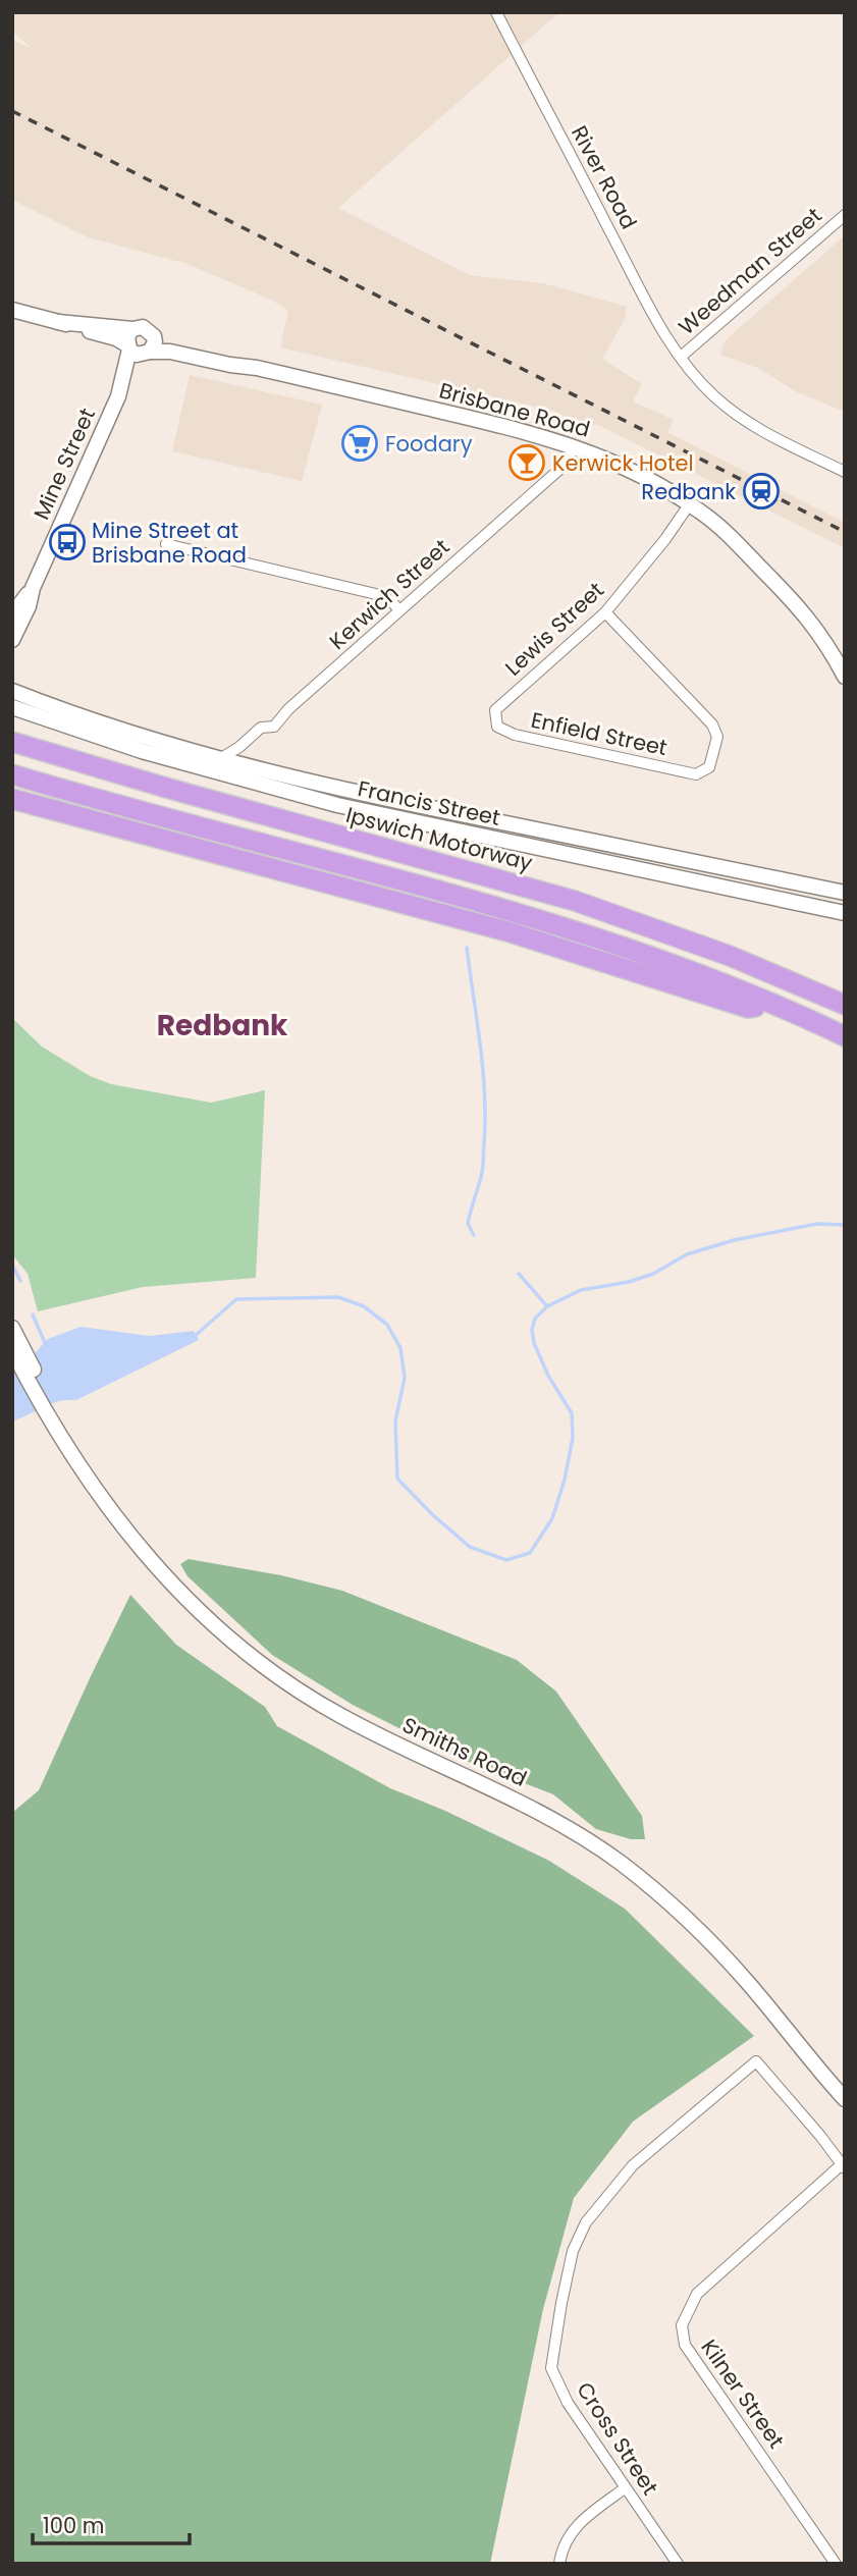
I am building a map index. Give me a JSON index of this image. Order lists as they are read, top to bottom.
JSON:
{
  "streets": {
    "highway": ["Ipswich Motorway"],
    "main road": [
      "Brisbane Road",
      "Mine Street",
      "Francis Street",
      "Smiths Road"
    ],
    "street": [
      "River Road",
      "Weedman Street",
      "Kerwich Street",
      "Lewis Street",
      "Enfield Street",
      "Kilner Street",
      "Cross Street"
    ]
  },
  "crossings": [
    ["River Road", "Weedman Street"],
    ["Brisbane Road", "Mine Street"],
    ["Brisbane Road", "Kerwich Street"],
    ["Brisbane Road", "Lewis Street"],
    ["Kerwich Street", "Francis Street"],
    ["Lewis Street", "Enfield Street"],
    ["Kilner Street", "Cross Street"]
  ],
  "districts": ["Redbank"],
  "places": {
    "supermarket": ["Foodary"],
    "bar": ["Kerwick Hotel"],
    "station": ["Redbank"],
    "bus stop": ["Mine Street at Brisbane Road"]
  },
  "scale_bar": "100 m"
}
